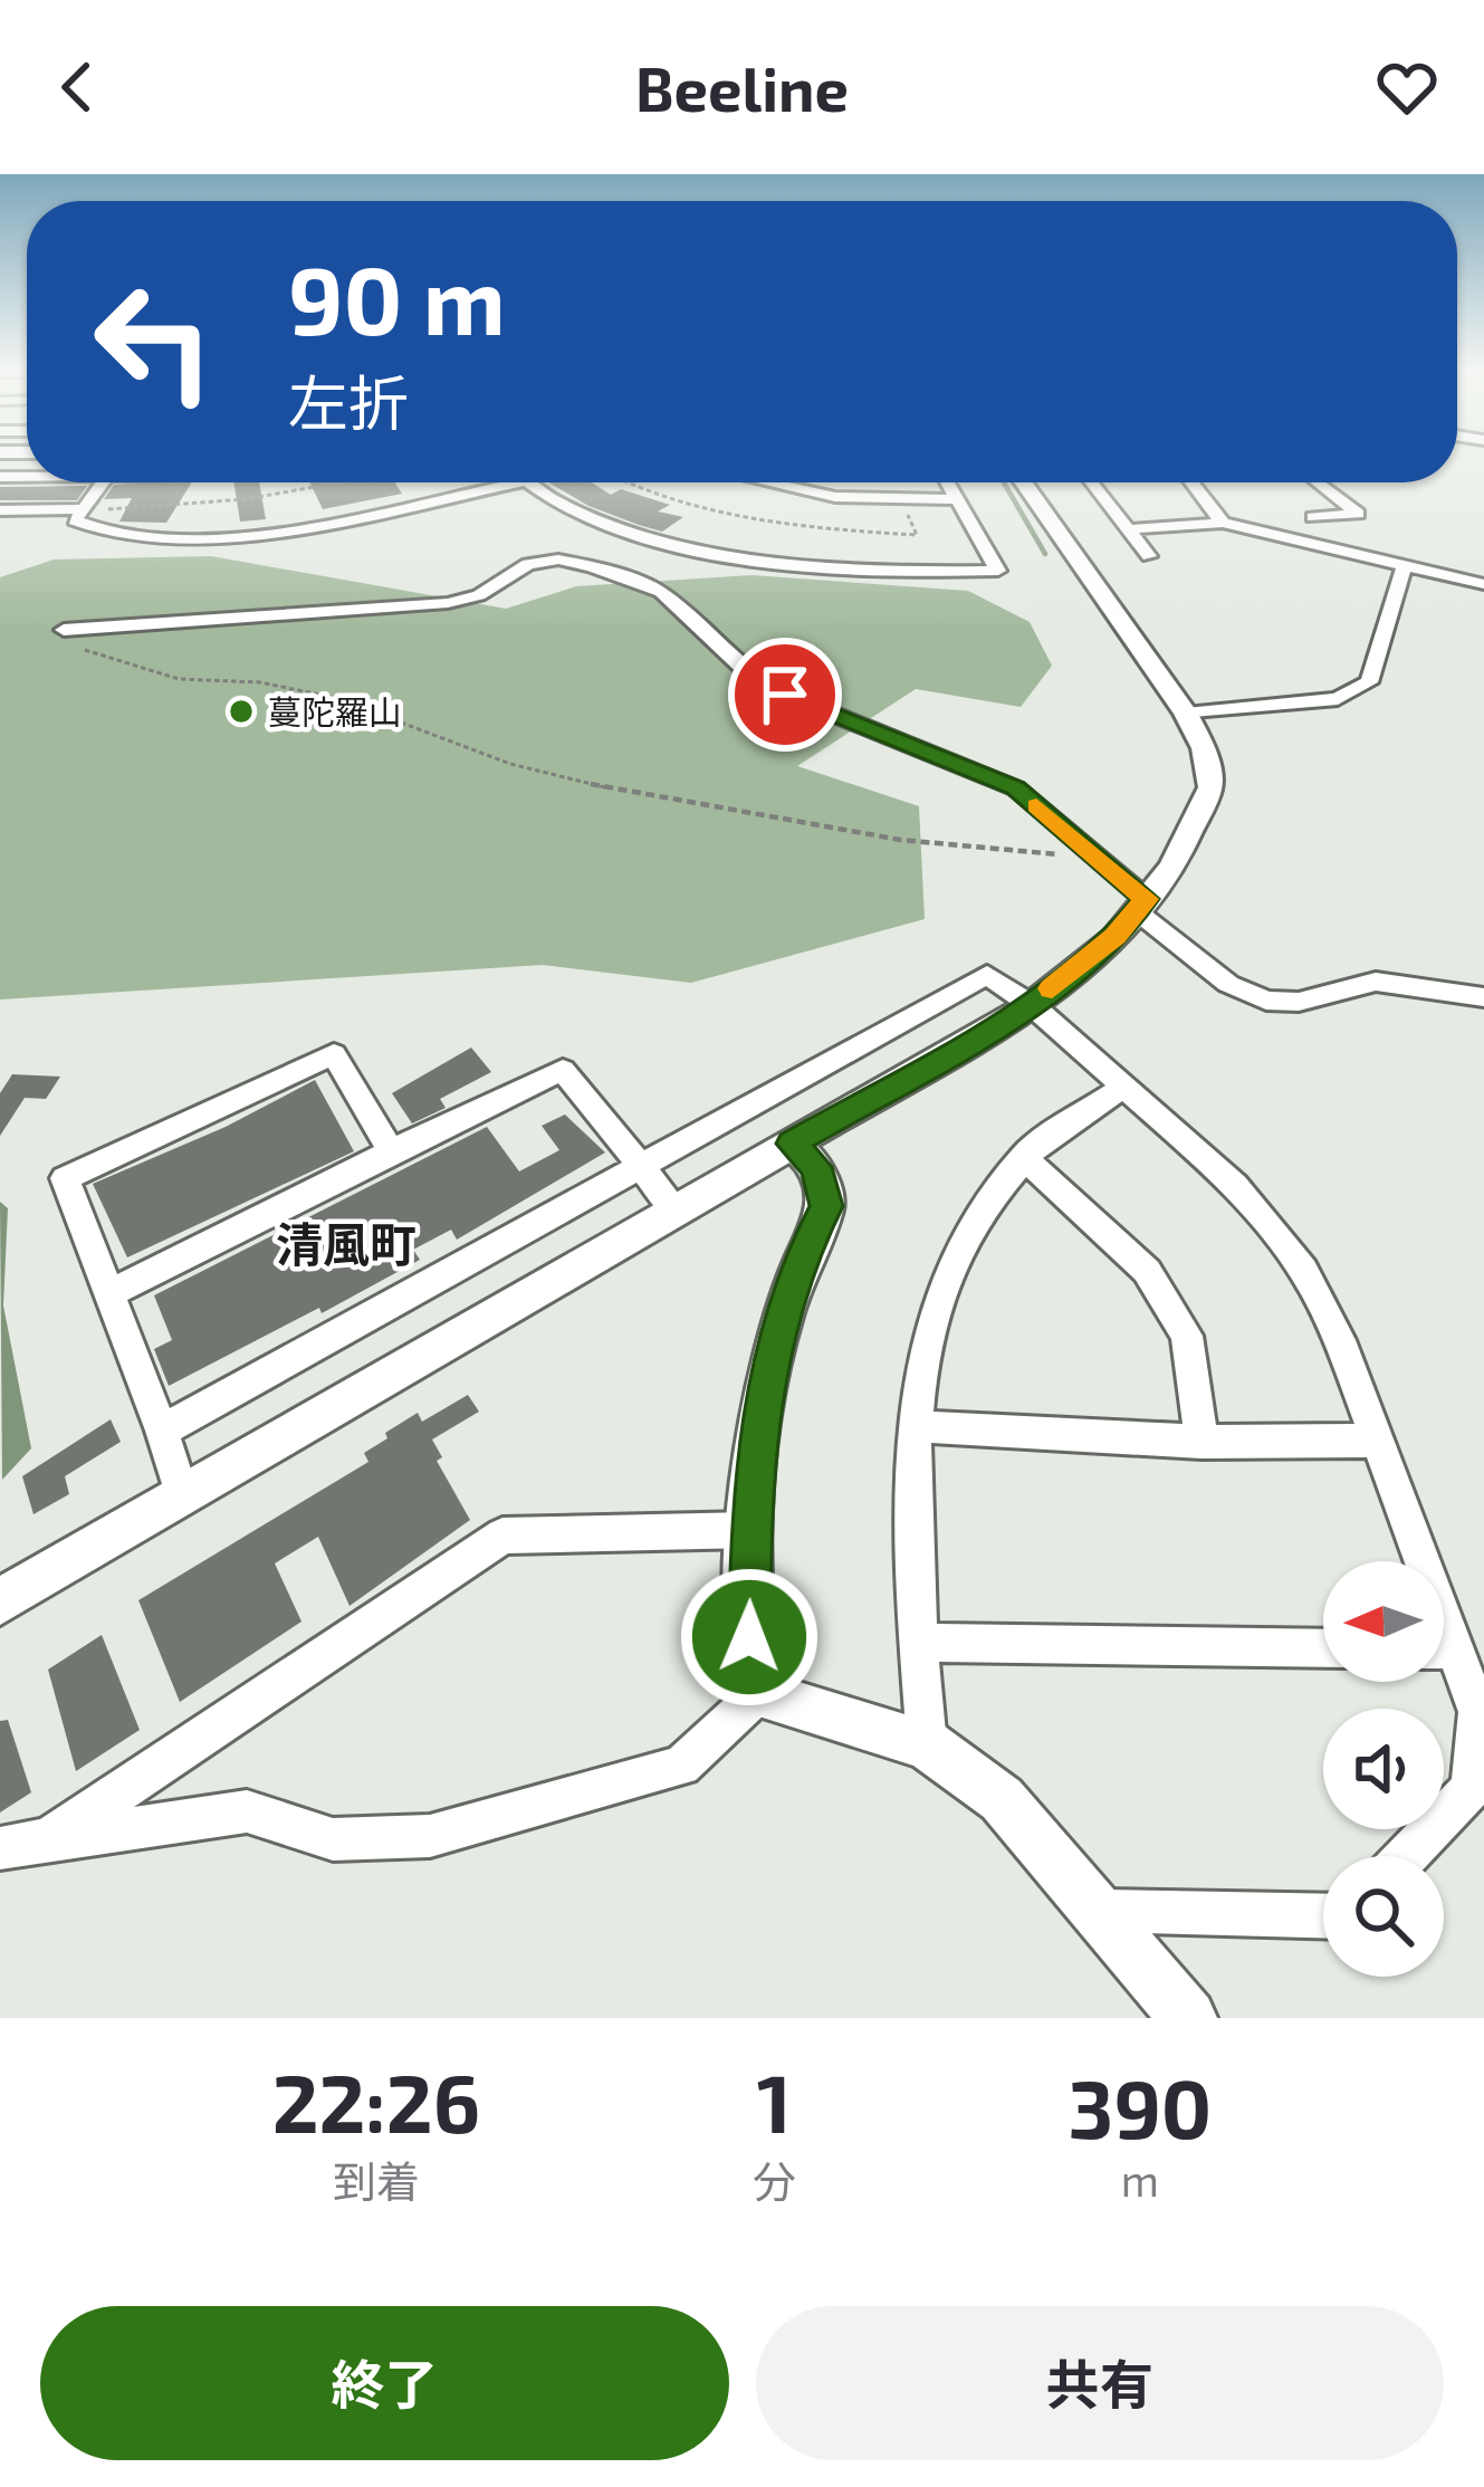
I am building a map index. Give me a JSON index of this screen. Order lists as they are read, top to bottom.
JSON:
{
  "districts": ["清風町"],
  "places": ["蔓陀羅山"],
  "north": "left",
  "page": {
    "header": "Beeline",
    "turn": ["90 m", "左折"],
    "eta": [
      "22:26",
      "到着",
      "1",
      "分",
      "390",
      "m"
    ],
    "buttons": ["終了", "共有"]
  }
}
